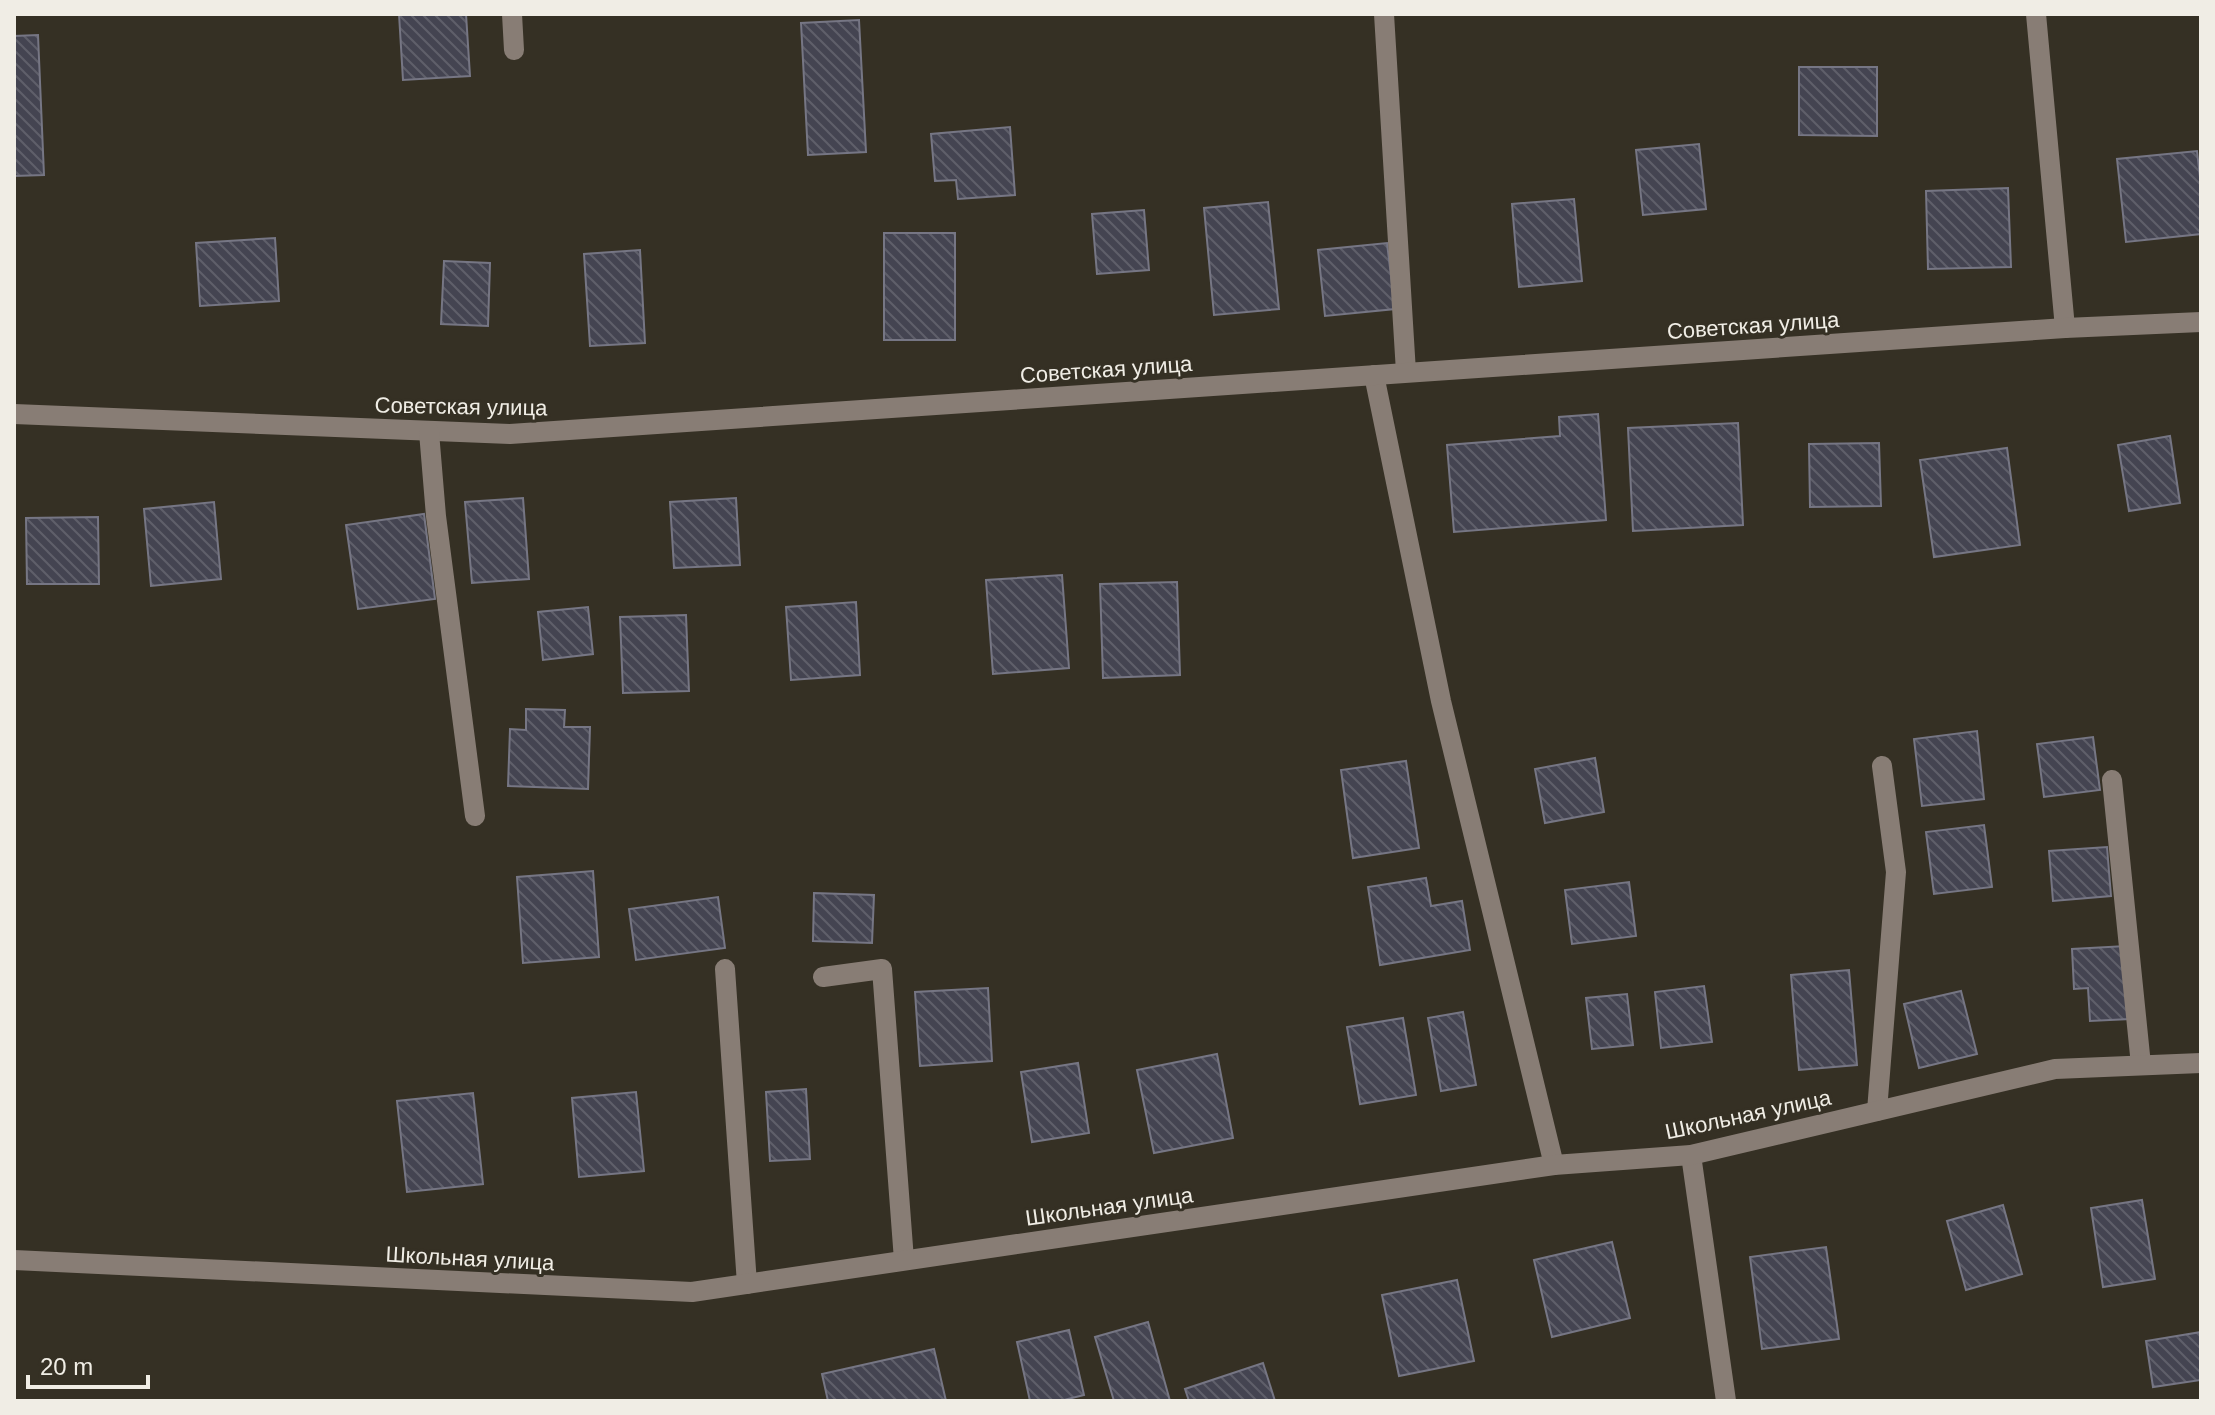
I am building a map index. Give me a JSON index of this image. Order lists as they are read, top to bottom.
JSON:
{
  "streets": {
    "street": ["Советская улица", "Школьная улица"]
  },
  "scale_bar": "20 m"
}
